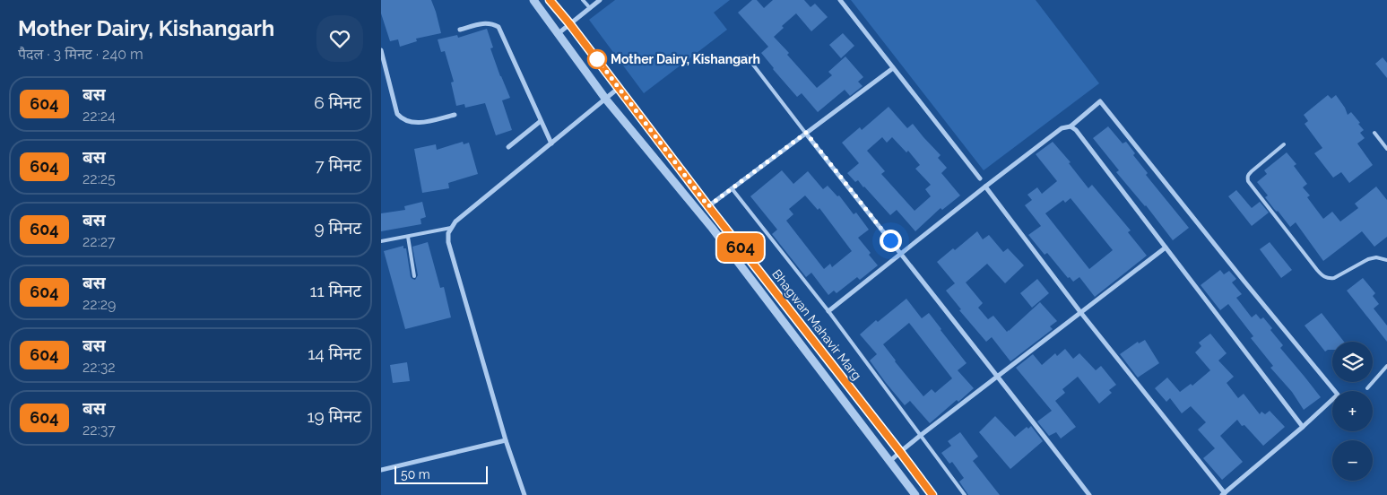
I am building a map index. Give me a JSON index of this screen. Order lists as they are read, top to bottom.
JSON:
{
  "streets": {
    "street": ["Bhagwan Mahavir Marg"]
  },
  "places": ["Mother Dairy, Kishangarh"],
  "lines": ["bus line 604"],
  "scale_bar": "50 m",
  "page": {
    "heading": ["Mother Dairy, Kishangarh", "पैदल · 3 मिनट · 240 m"],
    "on_map": "604",
    "list": [
      {
        "mark": "604",
        "name": "बस",
        "note": "22:24",
        "value": "6 मिनट"
      },
      {
        "mark": "604",
        "name": "बस",
        "note": "22:25",
        "value": "7 मिनट"
      },
      {
        "mark": "604",
        "name": "बस",
        "note": "22:27",
        "value": "9 मिनट"
      },
      {
        "mark": "604",
        "name": "बस",
        "note": "22:29",
        "value": "11 मिनट"
      },
      {
        "mark": "604",
        "name": "बस",
        "note": "22:32",
        "value": "14 मिनट"
      },
      {
        "mark": "604",
        "name": "बस",
        "note": "22:37",
        "value": "19 मिनट"
      }
    ],
    "map_buttons": ["+", "−"],
    "scale": "50 m"
  }
}
